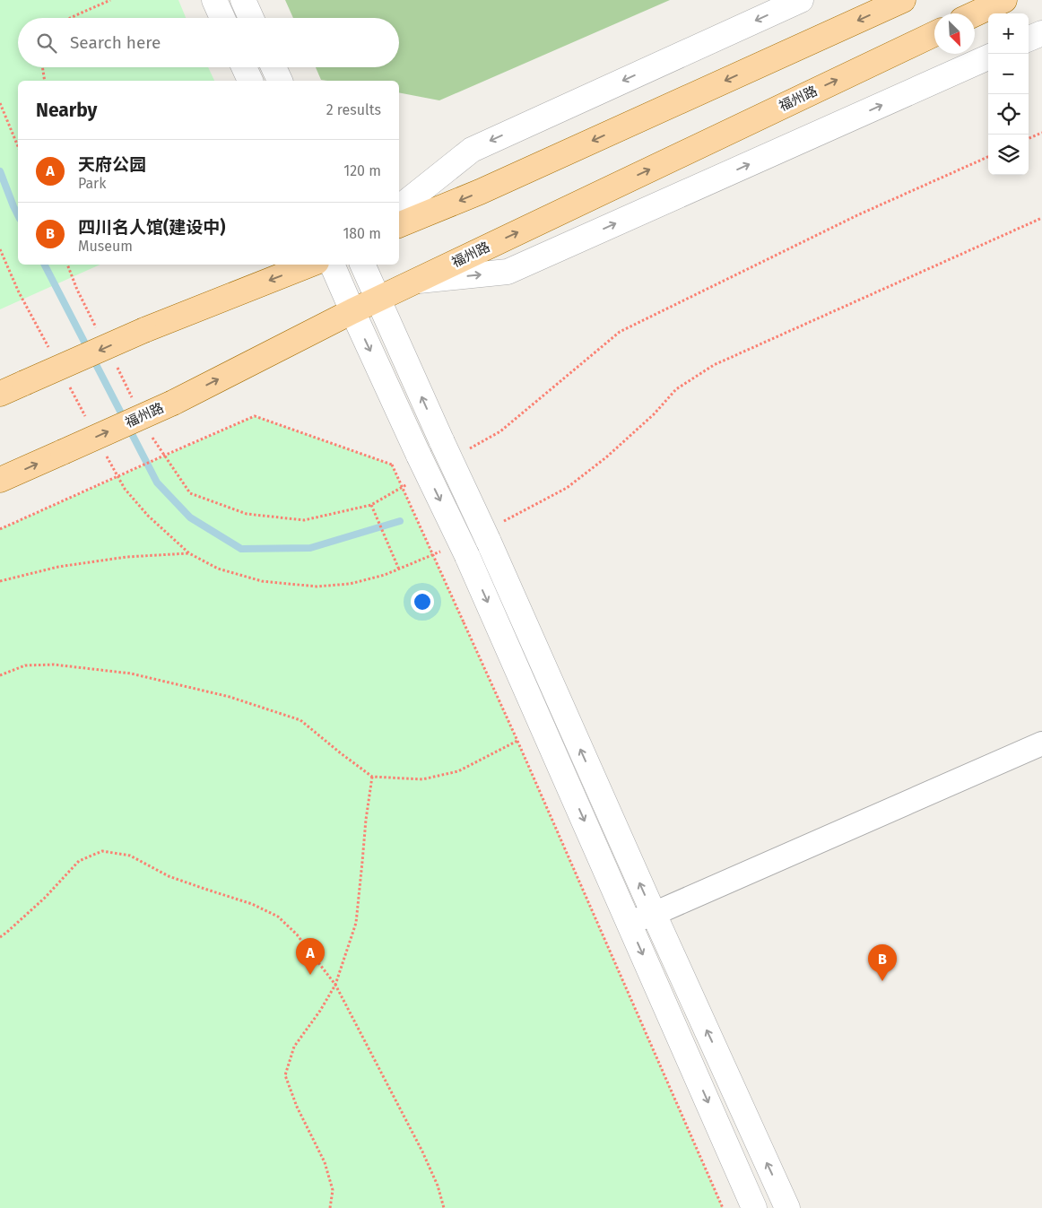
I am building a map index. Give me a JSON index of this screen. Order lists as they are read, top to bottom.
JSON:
{
  "streets": {
    "main road": ["福州路"]
  },
  "north": "bottom right",
  "page": {
    "map_buttons": ["+", "−"],
    "search": "Search here",
    "heading": ["Nearby", "2 results"],
    "list": [
      {
        "mark": "A",
        "name": "天府公园",
        "note": "Park",
        "value": "120 m"
      },
      {
        "mark": "B",
        "name": "四川名人馆(建设中)",
        "note": "Museum",
        "value": "180 m"
      }
    ],
    "pins": ["A", "B"]
  }
}
